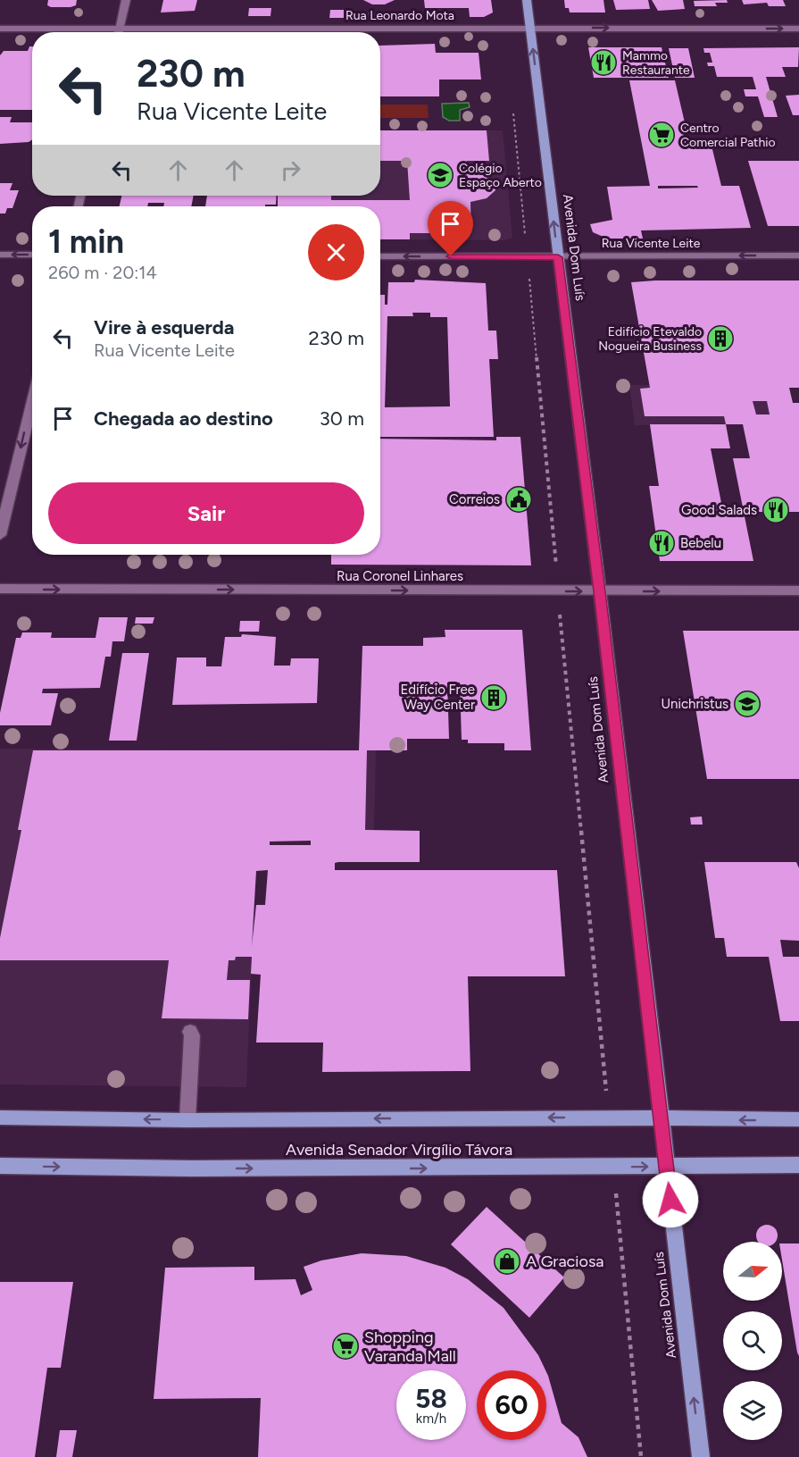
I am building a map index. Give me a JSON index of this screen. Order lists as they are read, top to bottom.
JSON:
{
  "streets": {
    "main road": ["Avenida Dom Luís", "Avenida Senador Virgílio Távora"],
    "street": ["Rua Leonardo Mota", "Rua Vicente Leite", "Rua Coronel Linhares"]
  },
  "crossings": [
    ["Rua Leonardo Mota", "Avenida Dom Luís"],
    ["Rua Vicente Leite", "Avenida Dom Luís"],
    ["Avenida Dom Luís", "Rua Coronel Linhares"],
    ["Avenida Dom Luís", "Avenida Senador Virgílio Távora"]
  ],
  "one_way": ["Rua Vicente Leite", "Avenida Dom Luís", "Rua Coronel Linhares"],
  "places": {
    "restaurant": ["Mammo Restaurante", "Good Salads", "Bebelu"],
    "supermarket": ["Centro Comercial Pathio", "Shopping Varanda Mall"],
    "school or university": ["Colégio Espaço Aberto", "Unichristus"],
    "building": ["Edifício Etevaldo Nogueira Business", "Edifício Free Way Center"],
    "public building": ["Correios"],
    "shop": ["A Graciosa"]
  },
  "north": "right",
  "page": {
    "turn": ["230 m", "Rua Vicente Leite"],
    "heading": ["1 min", "260 m · 20:14"],
    "list": [
      {
        "name": "Vire à esquerda",
        "note": "Rua Vicente Leite",
        "value": "230 m"
      },
      {
        "name": "Chegada ao destino",
        "value": "30 m"
      }
    ],
    "buttons": "Sair",
    "speed": "58 km/h",
    "limit": "60"
  }
}
